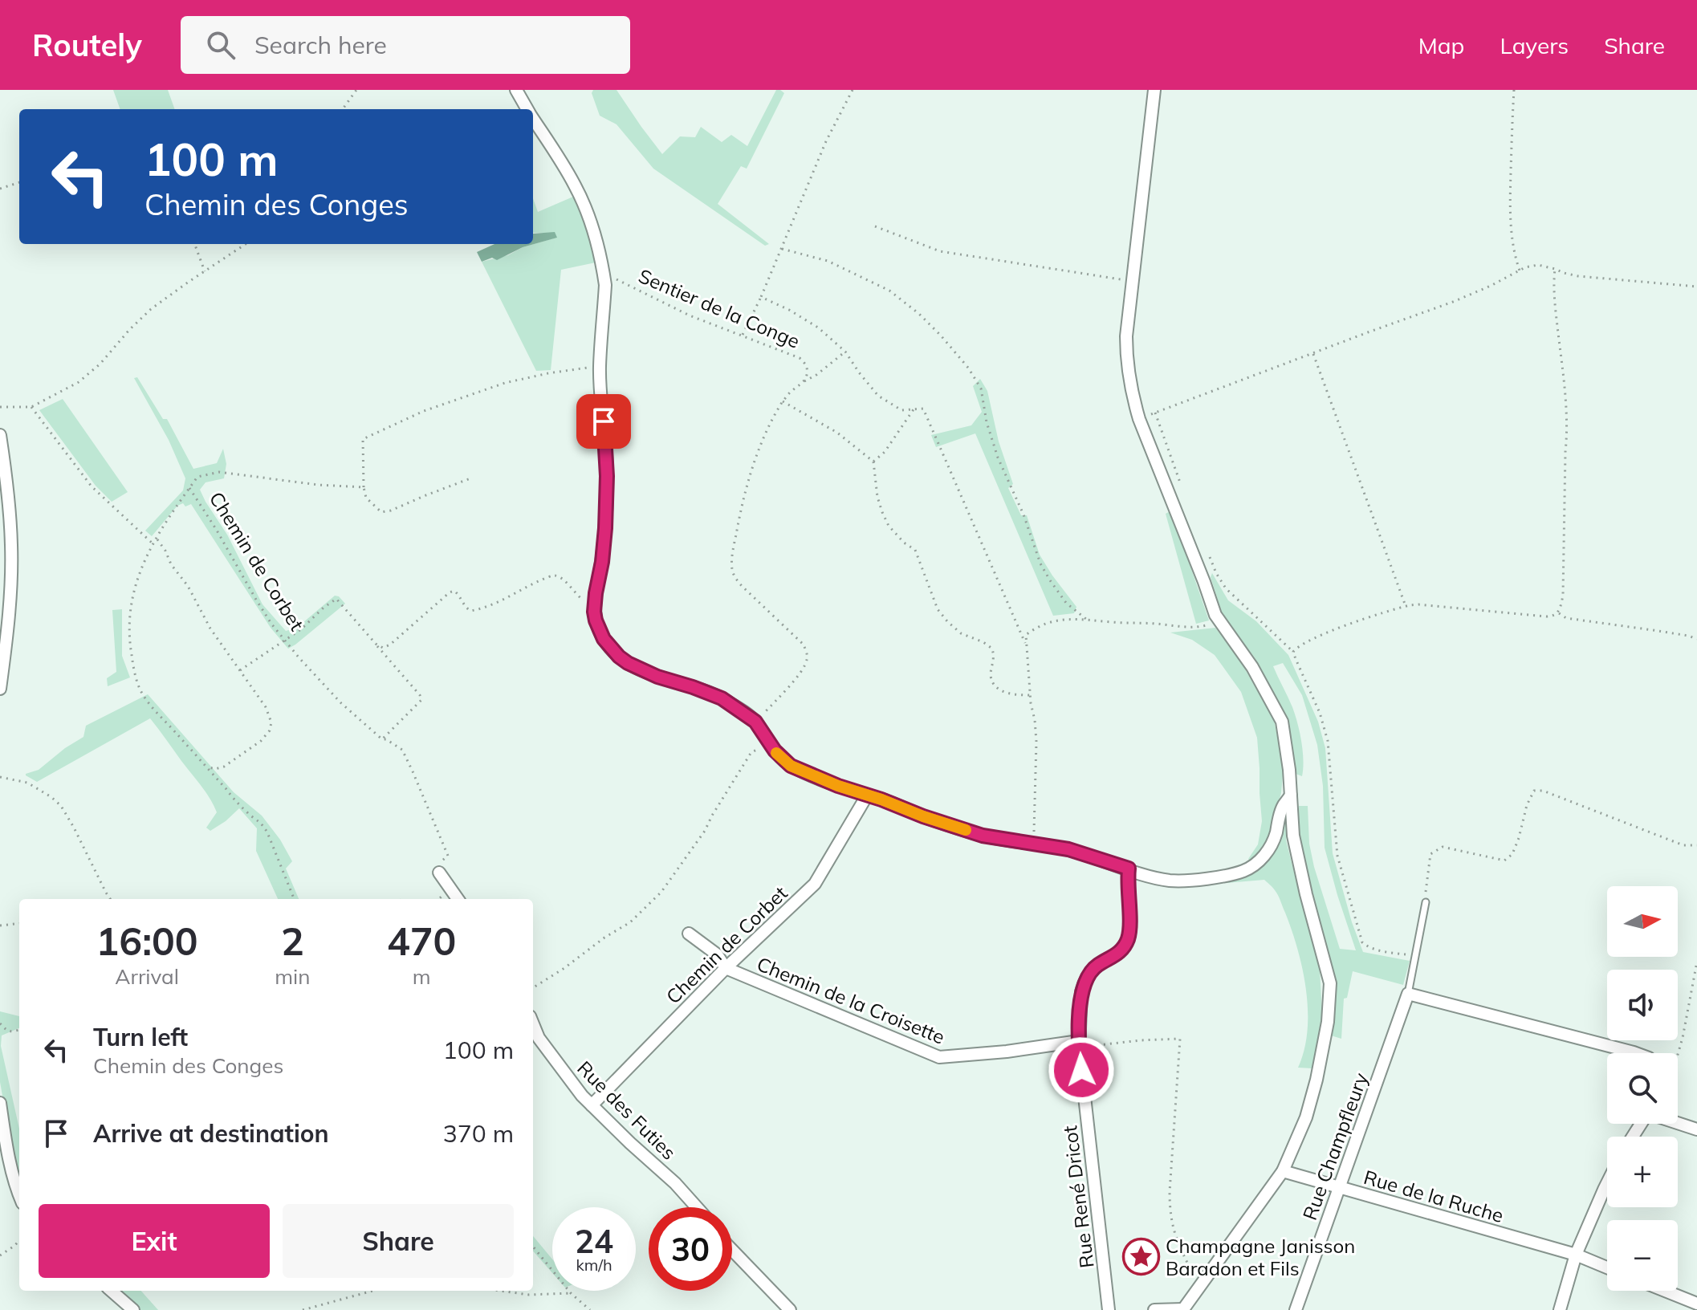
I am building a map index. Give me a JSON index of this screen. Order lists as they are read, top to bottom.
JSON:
{
  "streets": {
    "street": [
      "Chemin de Corbet",
      "Chemin de la Croisette",
      "Rue des Futies",
      "Rue Champfleury",
      "Rue de la Ruche",
      "Rue René Dricot"
    ],
    "path": ["Sentier de la Conge"]
  },
  "crossings": [
    ["Chemin de Corbet", "Chemin de la Croisette"],
    ["Chemin de Corbet", "Rue des Futies"],
    ["Chemin de la Croisette", "Rue René Dricot"],
    ["Rue Champfleury", "Rue de la Ruche"]
  ],
  "places": {
    "place": ["Champagne Janisson Baradon et Fils"]
  },
  "north": "right",
  "page": {
    "header": "Routely",
    "search": "Search here",
    "nav": ["Map", "Layers", "Share"],
    "turn": ["100 m", "Chemin des Conges"],
    "map_buttons": ["+", "−"],
    "eta": [
      "16:00",
      "Arrival",
      "2",
      "min",
      "470",
      "m"
    ],
    "list": [
      {
        "name": "Turn left",
        "note": "Chemin des Conges",
        "value": "100 m"
      },
      {
        "name": "Arrive at destination",
        "value": "370 m"
      }
    ],
    "buttons": ["Exit", "Share"],
    "speed": "24 km/h",
    "limit": "30"
  }
}
